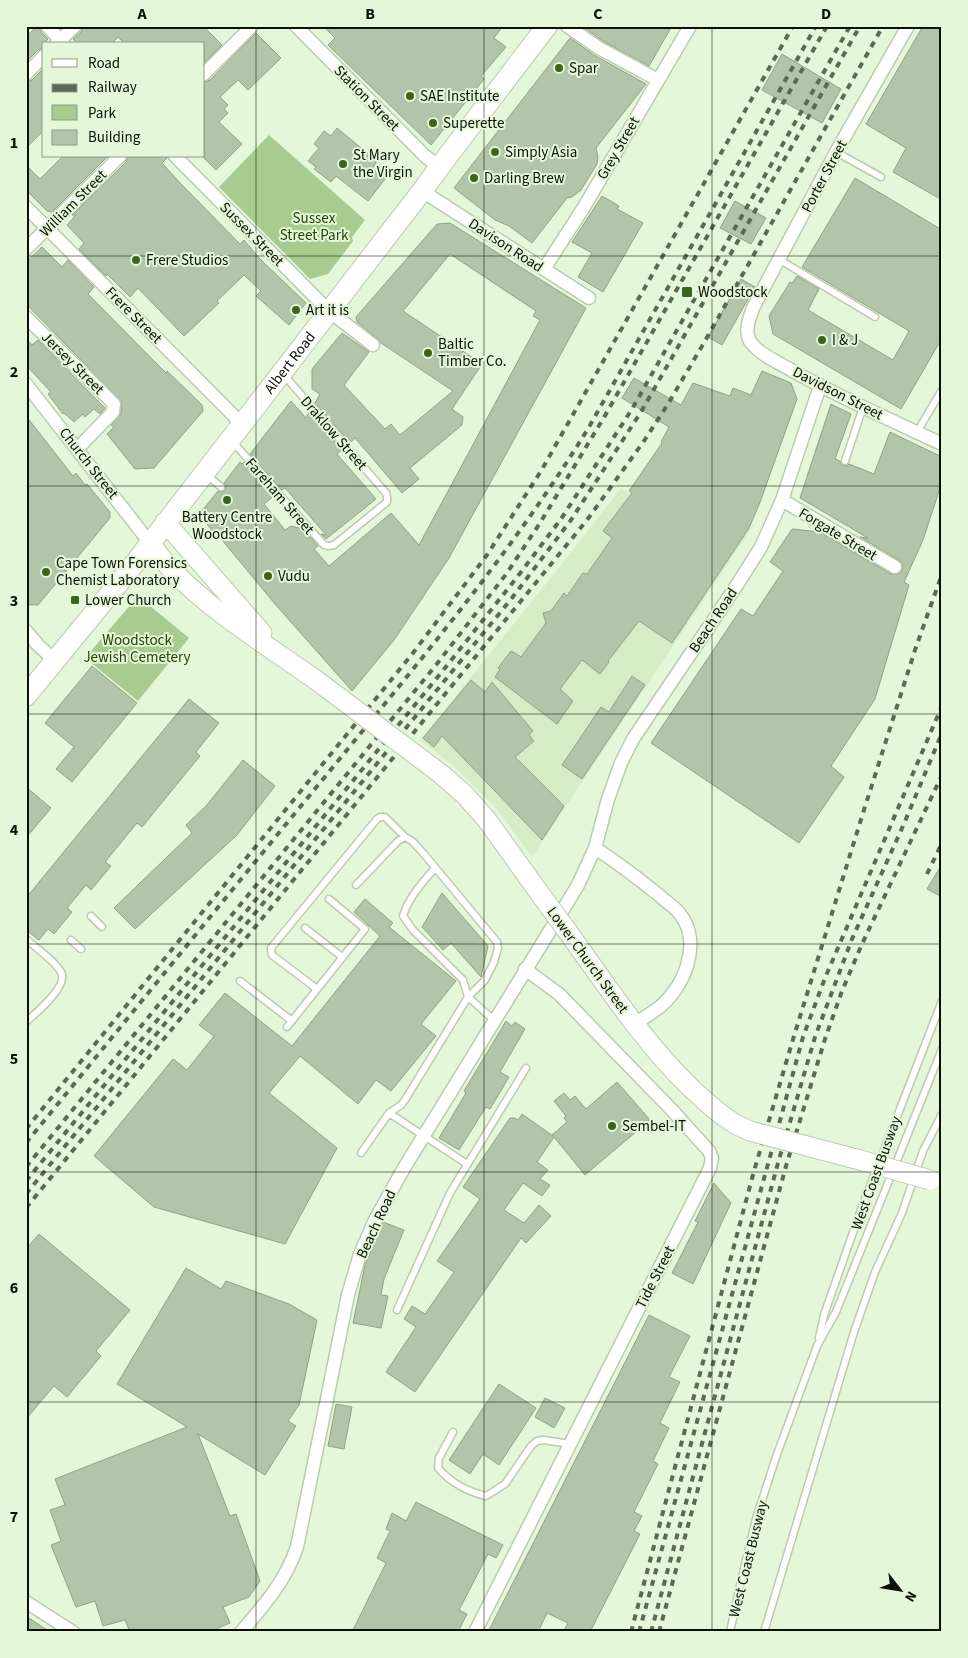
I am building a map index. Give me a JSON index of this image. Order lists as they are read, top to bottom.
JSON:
{
  "streets": {
    "main road": ["Albert Road", "Lower Church Street"],
    "street": [
      "Station Street",
      "Grey Street",
      "Porter Street",
      "William Street",
      "Sussex Street",
      "Davison Road",
      "Frere Street",
      "Jersey Street",
      "Davidson Street",
      "Church Street",
      "Forgate Street",
      "Beach Road",
      "Tide Street"
    ],
    "lane": ["Draklow Street", "Fareham Street", "West Coast Busway"]
  },
  "crossings": [
    ["Station Street", "Albert Road"],
    ["Grey Street", "Davison Road"],
    ["Porter Street", "Davidson Street"],
    ["William Street", "Frere Street"],
    ["Sussex Street", "Albert Road"],
    ["Davison Road", "Albert Road"],
    ["Frere Street", "Albert Road"],
    ["Frere Street", "Fareham Street"],
    ["Jersey Street", "Church Street"],
    ["Albert Road", "Draklow Street"],
    ["Albert Road", "Church Street"],
    ["Albert Road", "Fareham Street"],
    ["Albert Road", "Lower Church Street"],
    ["Davidson Street", "Beach Road"],
    ["Draklow Street", "Fareham Street"],
    ["Church Street", "Lower Church Street"],
    ["Forgate Street", "Beach Road"],
    ["Beach Road", "Tide Street"]
  ],
  "parks": ["Sussex Street Park", "Woodstock Jewish Cemetery"],
  "places": {
    "other": [
      "Spar",
      "SAE Institute",
      "Superette",
      "Simply Asia",
      "St Mary the Virgin",
      "Darling Brew",
      "Frere Studios",
      "Art it is",
      "I & J",
      "Baltic Timber Co.",
      "Battery Centre Woodstock",
      "Cape Town Forensics Chemist Laboratory",
      "Vudu",
      "Sembel-IT"
    ],
    "transit": ["Woodstock", "Lower Church"]
  },
  "legend": [
    "Road",
    "Railway",
    "Park",
    "Building"
  ],
  "north": "bottom right",
  "grid": {
    "columns": [
      "A",
      "B",
      "C",
      "D"
    ],
    "rows": [
      "1",
      "2",
      "3",
      "4",
      "5",
      "6",
      "7"
    ]
  }
}
